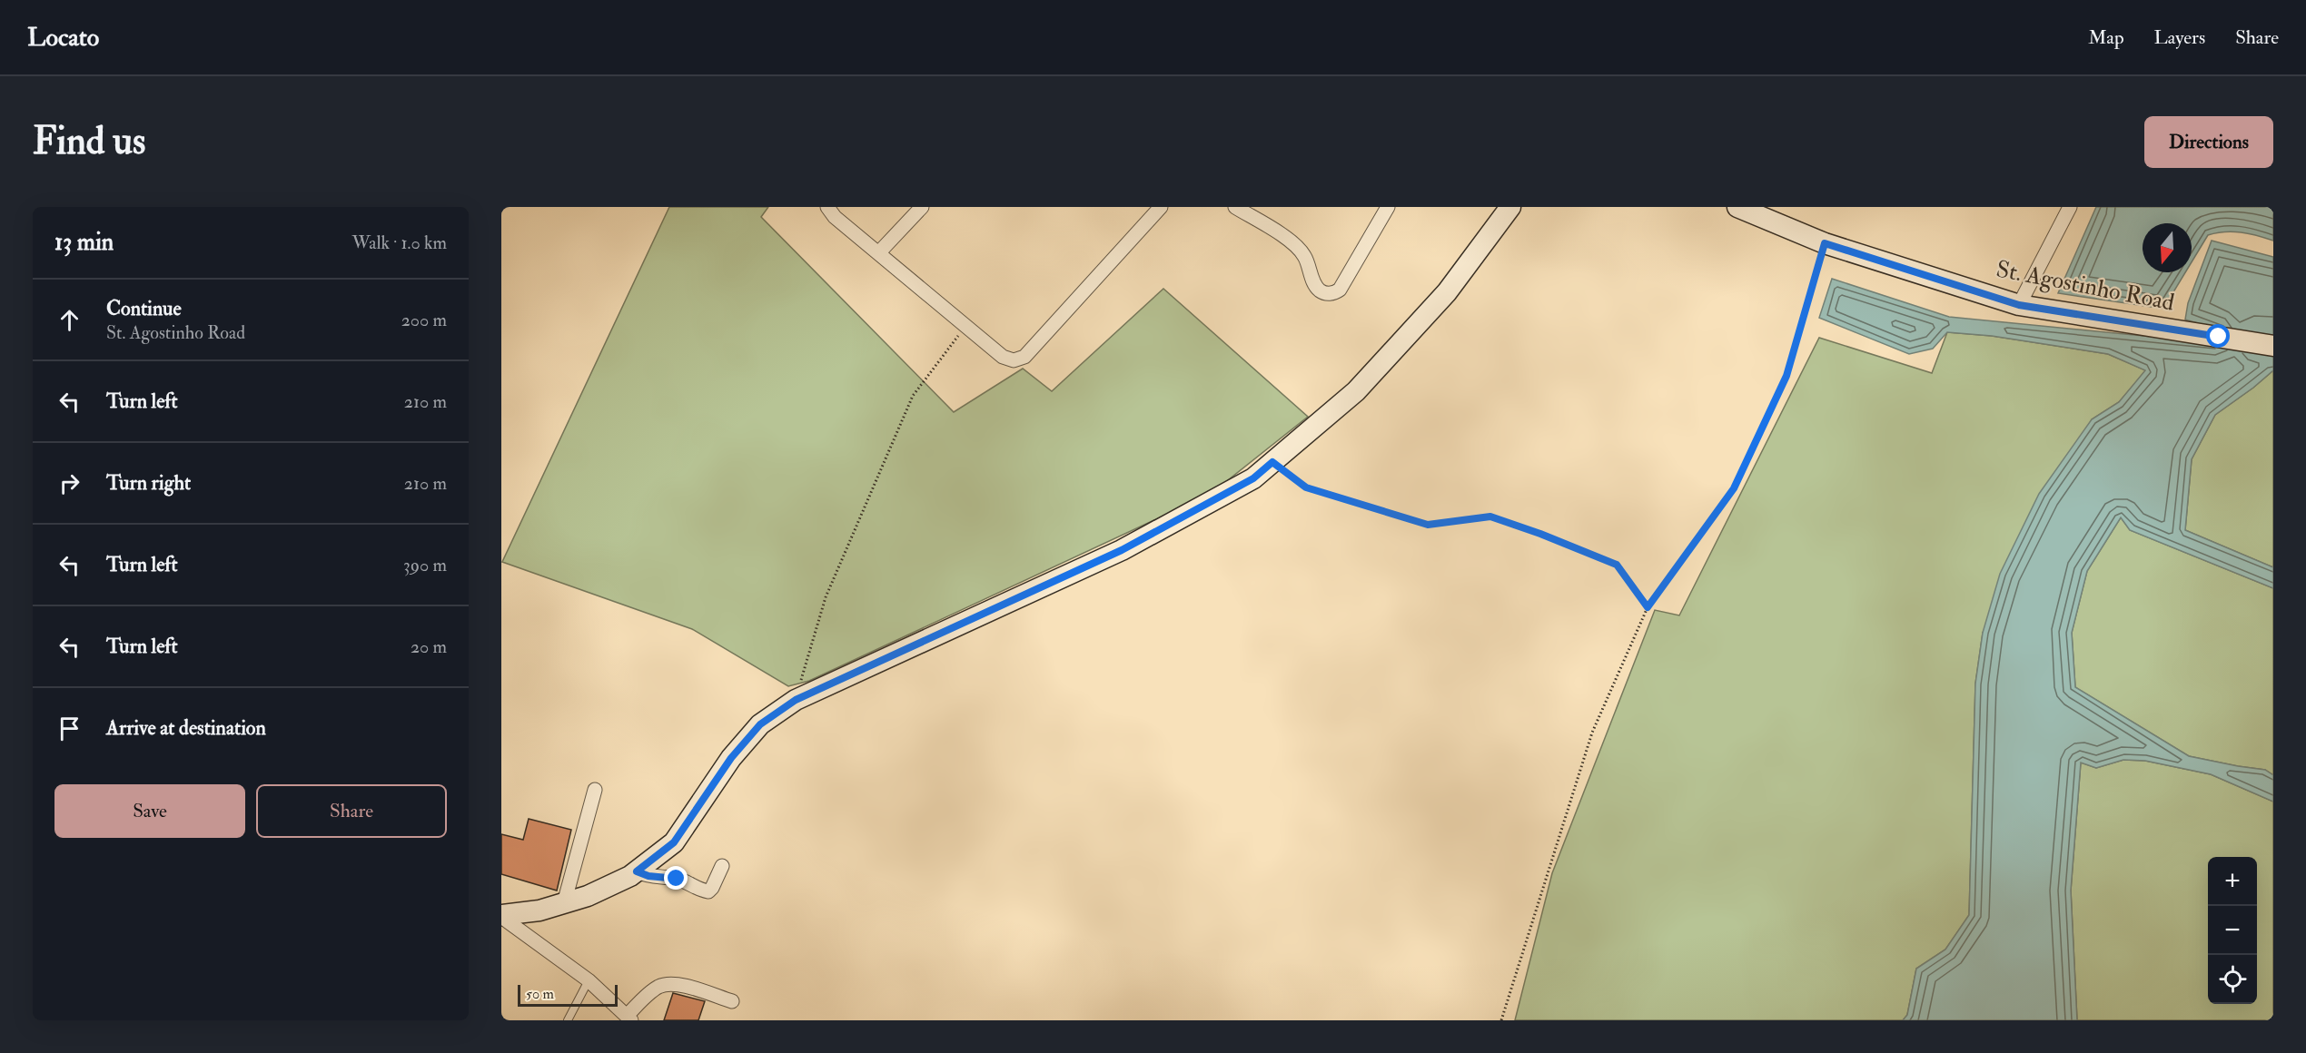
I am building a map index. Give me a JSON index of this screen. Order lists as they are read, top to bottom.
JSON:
{
  "streets": {
    "street": ["St. Agostinho Road"]
  },
  "scale_bar": "50 m",
  "north": "bottom",
  "page": {
    "header": "Locato",
    "nav": ["Map", "Layers", "Share"],
    "buttons": [
      "Directions",
      ["Save", "Share"]
    ],
    "title": "Find us",
    "heading": ["13 min", "Walk · 1.0 km"],
    "list": [
      ["Continue", "St. Agostinho Road", "200 m"],
      ["Turn left", "210 m"],
      ["Turn right", "210 m"],
      ["Turn left", "390 m"],
      ["Turn left", "20 m"],
      "Arrive at destination"
    ],
    "map_buttons": ["+", "−"],
    "scale": "50 m"
  }
}
